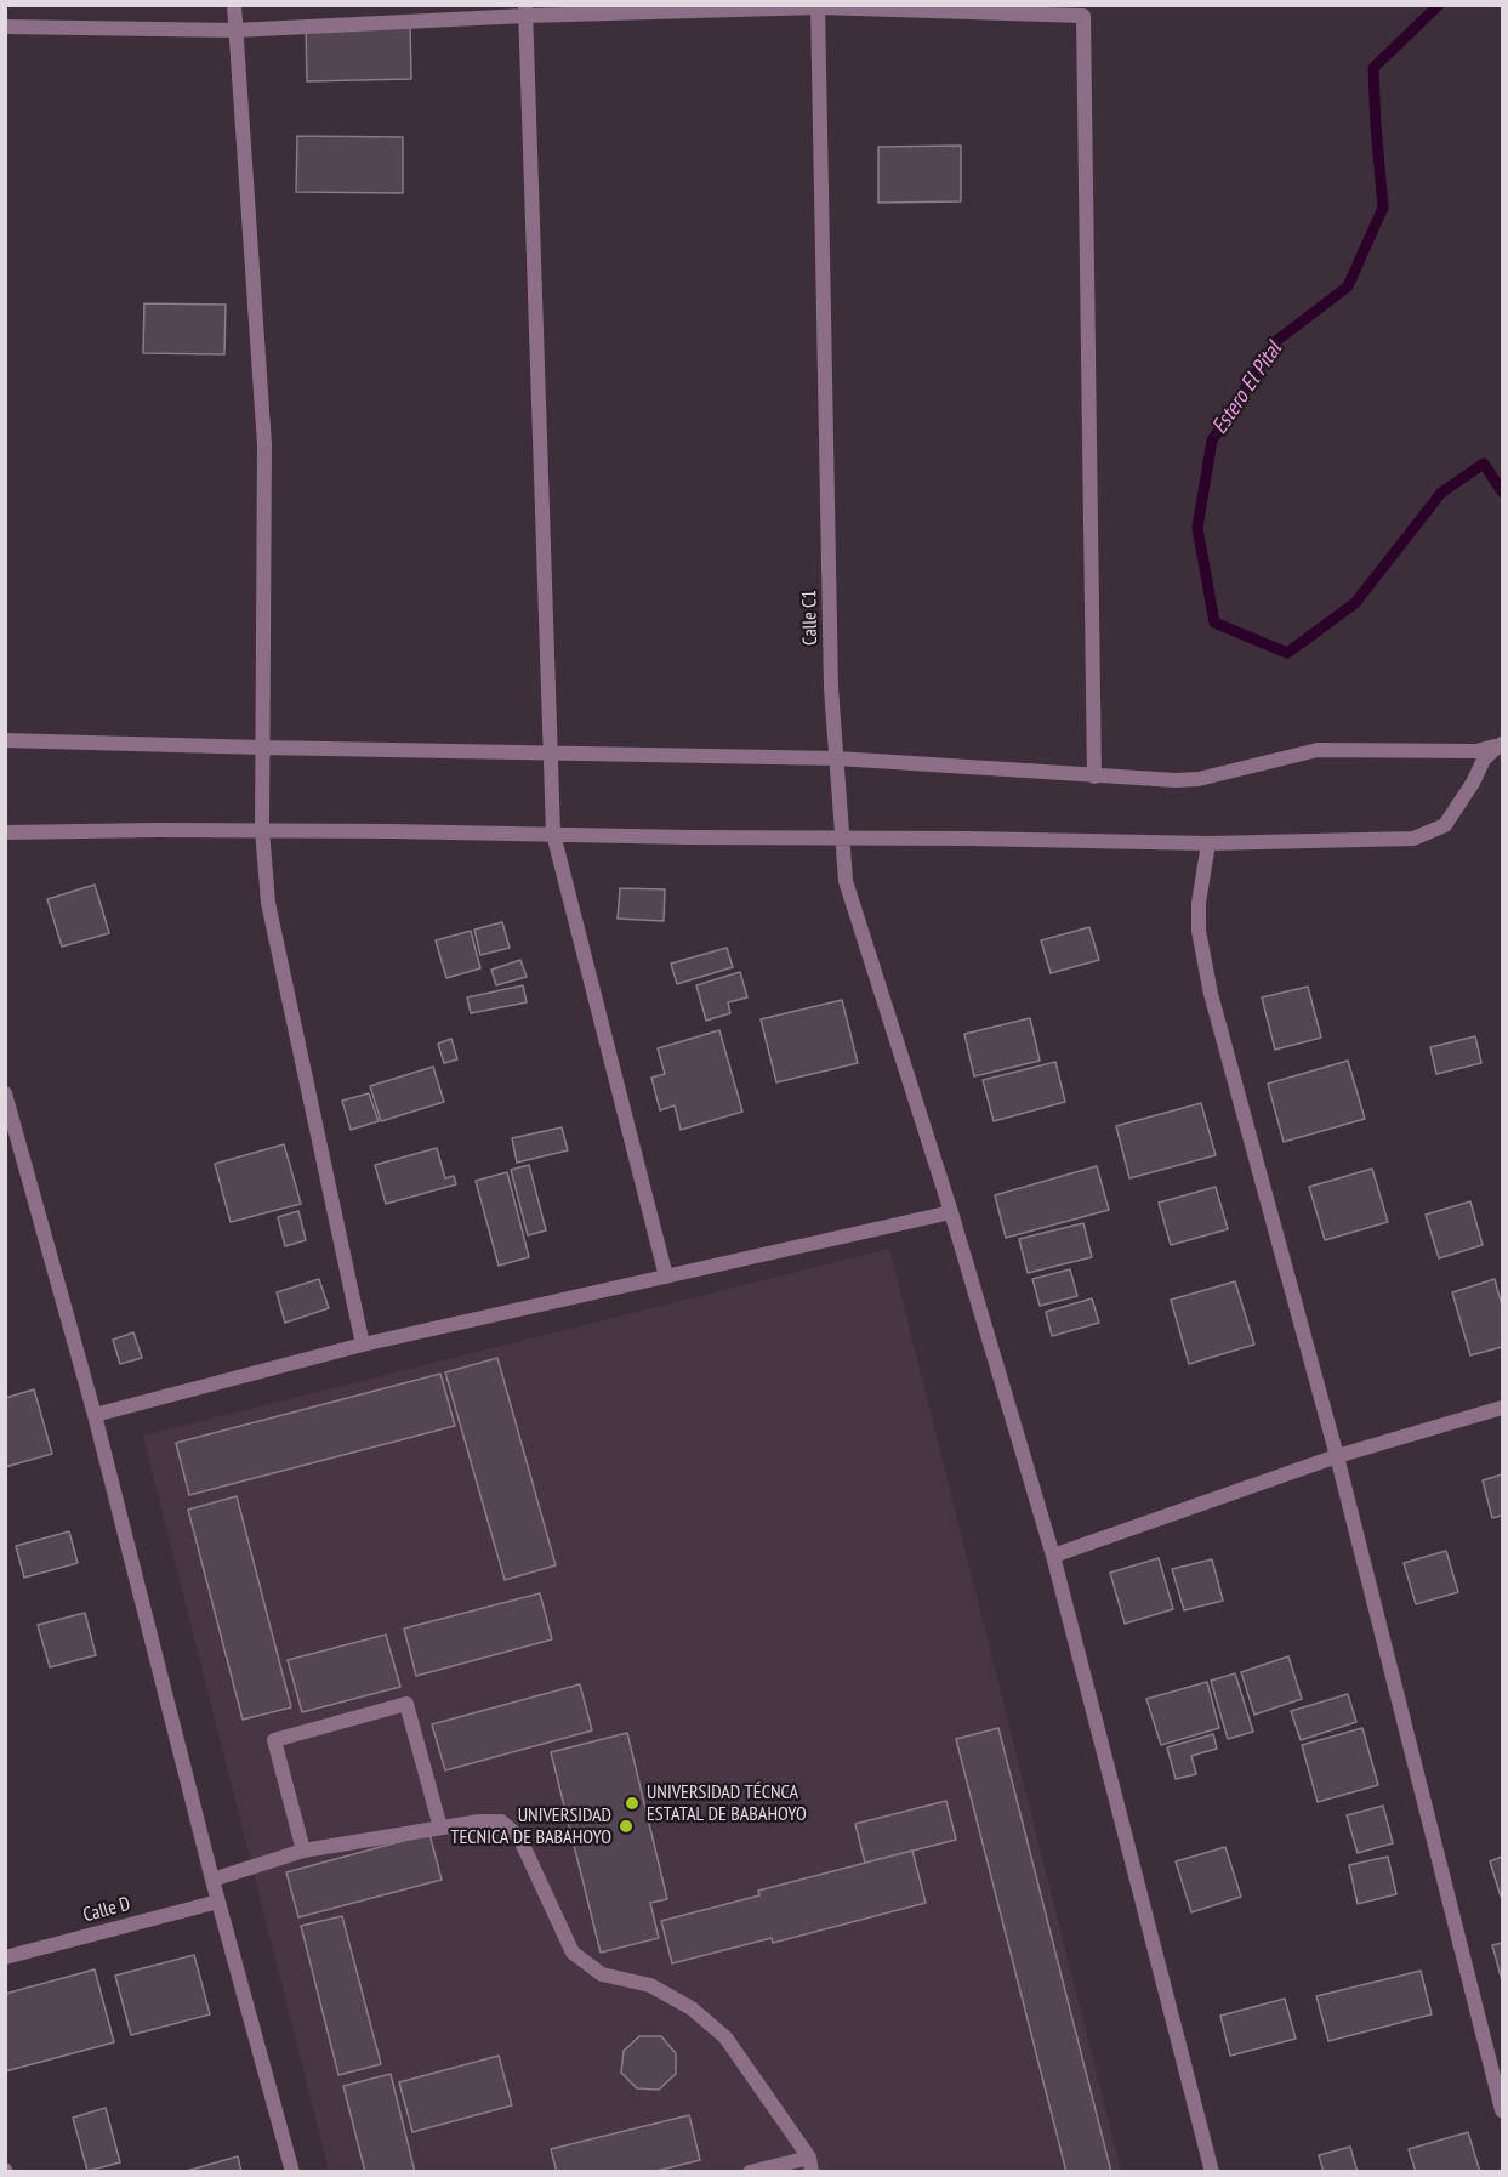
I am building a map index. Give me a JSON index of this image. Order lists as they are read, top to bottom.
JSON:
{
  "streets": {
    "street": ["Calle C1", "Calle D"]
  },
  "water": ["Estero El Pital"],
  "places": ["UNIVERSIDAD TÉCNCA ESTATAL DE BABAHOYO", "UNIVERSIDAD TECNICA DE BABAHOYO"]
}
